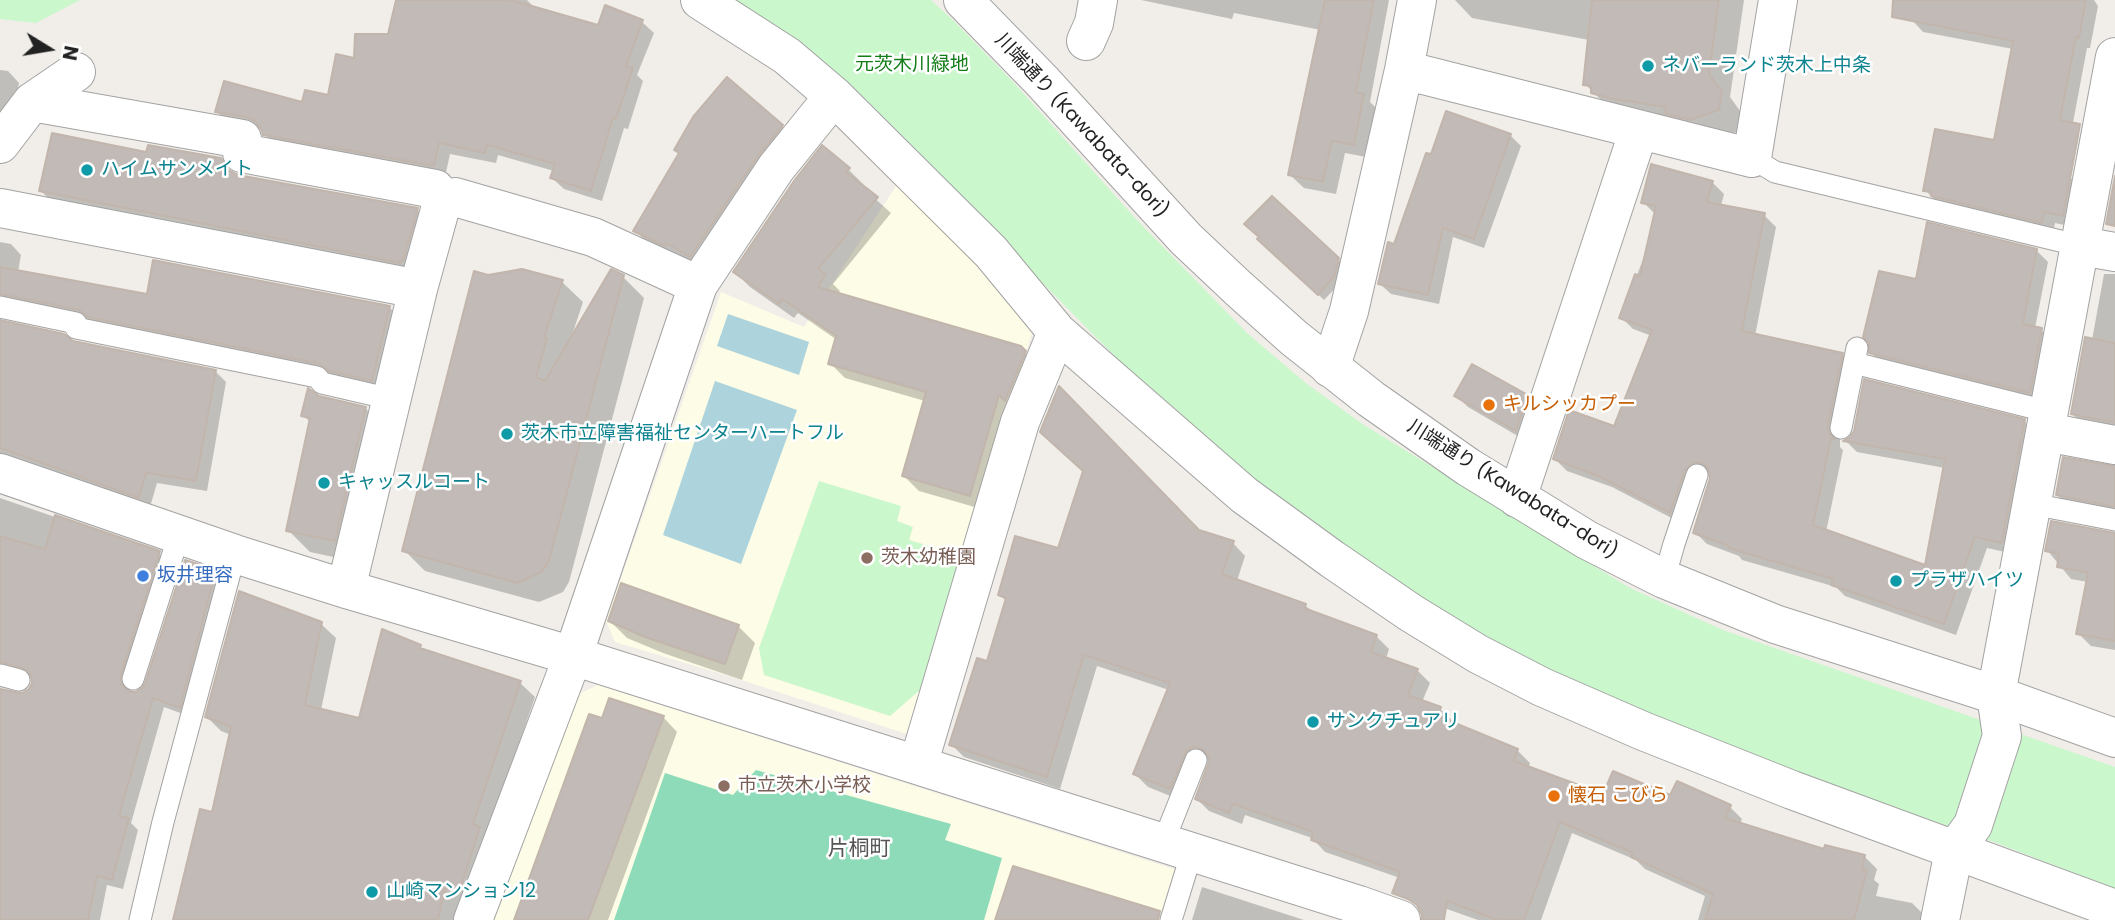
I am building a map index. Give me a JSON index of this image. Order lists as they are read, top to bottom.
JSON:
{
  "streets": {
    "street": ["川端通り (Kawabata-dori)"]
  },
  "districts": ["片桐町"],
  "parks": ["元茨木川緑地"],
  "places": [
    "ネバーランド茨木上中条",
    "ハイムサンメイト",
    "キルシッカプー",
    "茨木市立障害福祉センターハートフル",
    "キャッスルコート",
    "茨木幼稚園",
    "坂井理容",
    "プラザハイツ",
    "サンクチュアリ",
    "市立茨木小学校",
    "懐石 こびら",
    "山崎マンション12"
  ],
  "north": "right"
}
